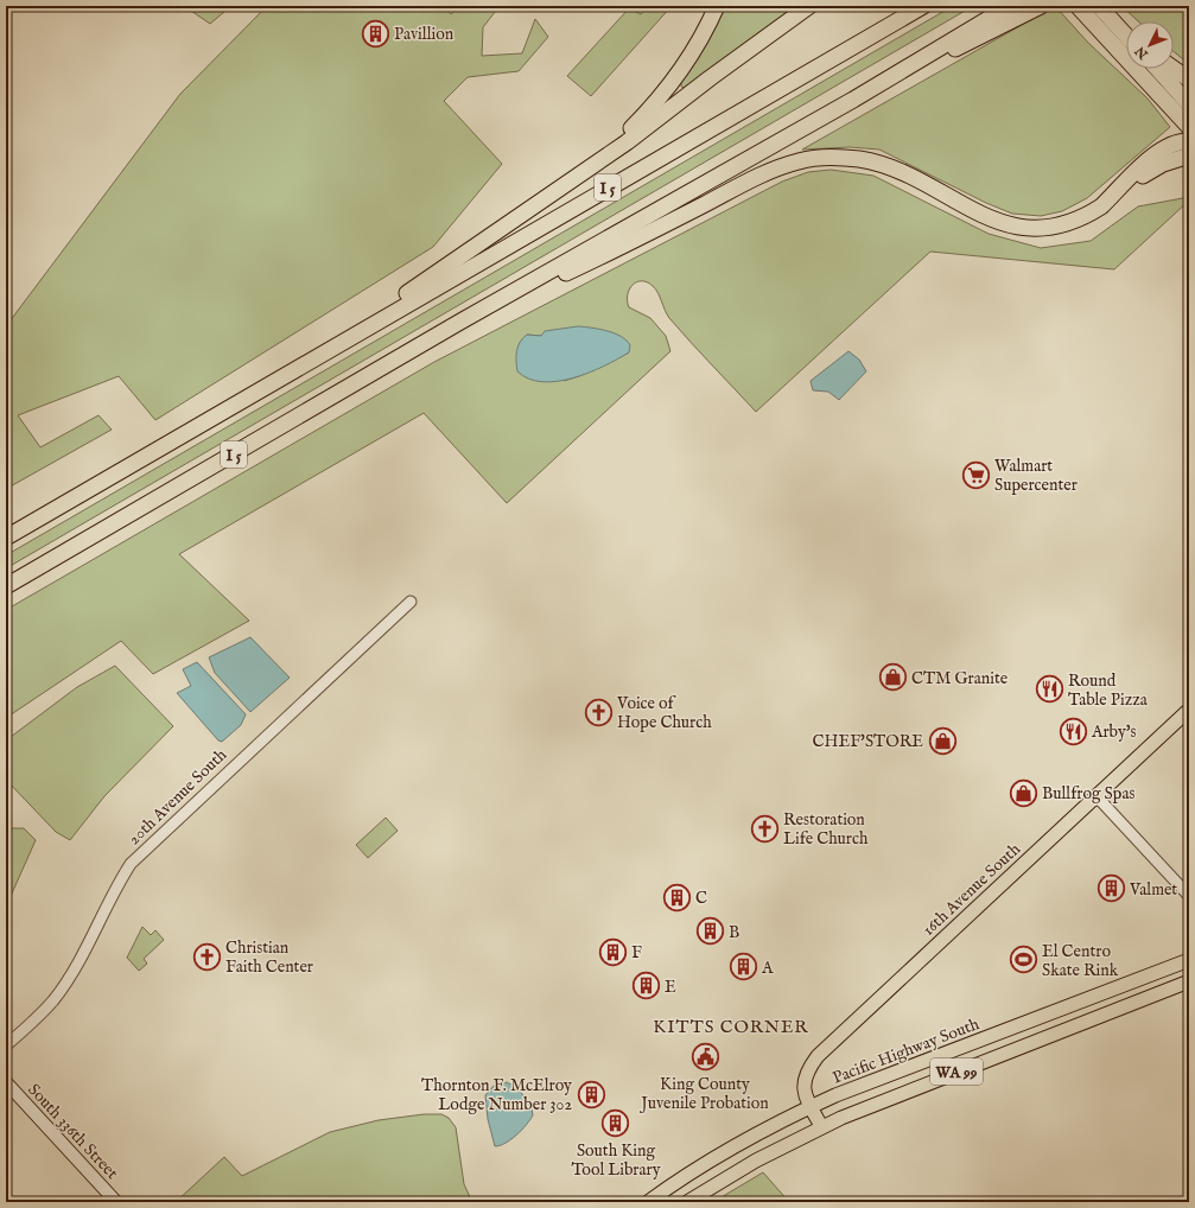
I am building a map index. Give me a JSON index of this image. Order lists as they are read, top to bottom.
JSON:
{
  "streets": {
    "highway": ["I 5"],
    "main road": [
      "16th Avenue South",
      "Pacific Highway South",
      "WA 99",
      "South 336th Street"
    ],
    "street": ["20th Avenue South"]
  },
  "crossings": [
    ["16th Avenue South", "Pacific Highway South"],
    ["16th Avenue South", "WA 99"]
  ],
  "districts": ["KITTS CORNER"],
  "places": {
    "building": [
      "Pavillion",
      "Valmet",
      "C",
      "B",
      "F",
      "A",
      "E",
      "Thornton F. McElroy Lodge Number 302",
      "South King Tool Library"
    ],
    "supermarket": ["Walmart Supercenter"],
    "shop": ["CTM Granite", "CHEF'STORE", "Bullfrog Spas"],
    "restaurant": ["Round Table Pizza", "Arby's"],
    "church": ["Voice of Hope Church", "Restoration Life Church", "Christian Faith Center"],
    "sports": ["El Centro Skate Rink"],
    "public building": ["King County Juvenile Probation"]
  },
  "north": "bottom left"
}
